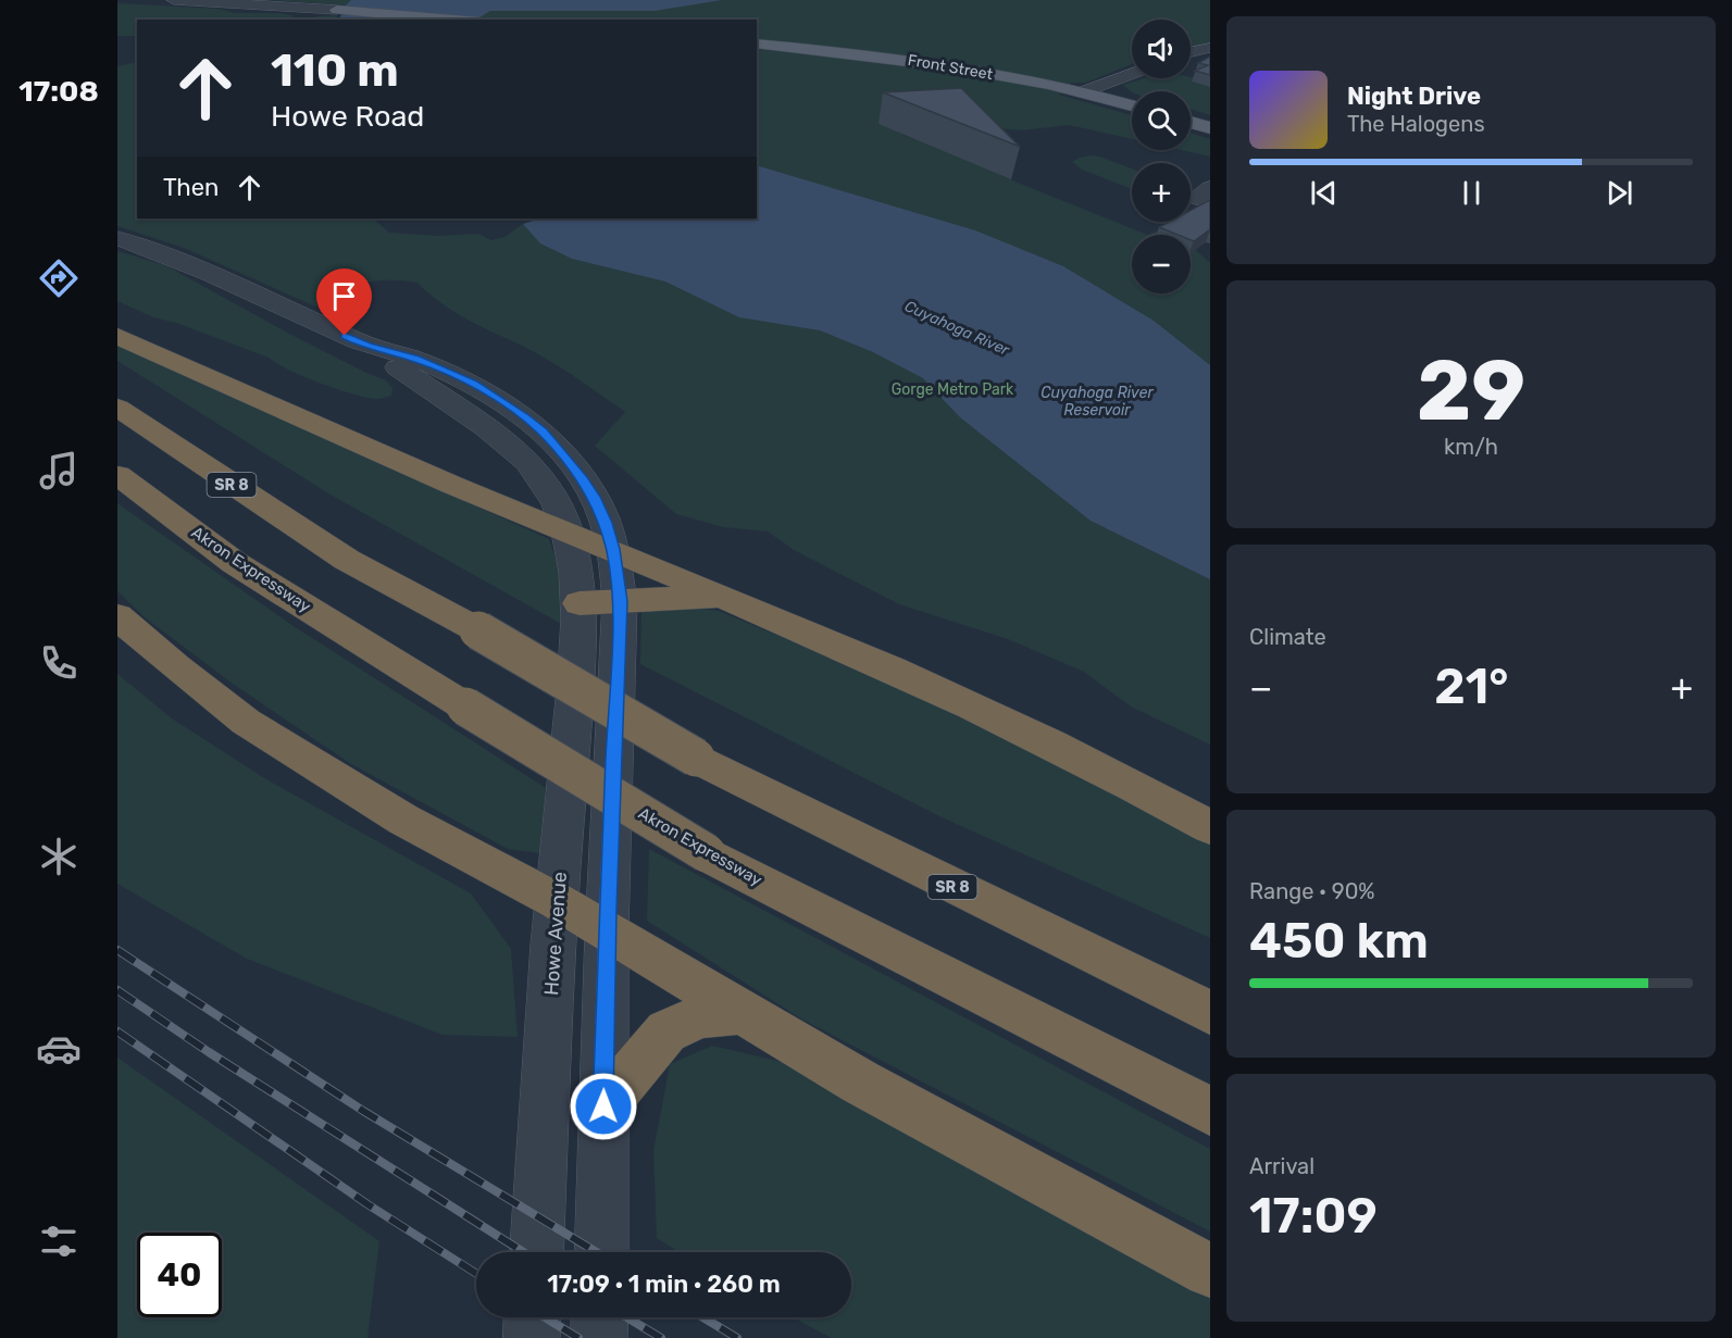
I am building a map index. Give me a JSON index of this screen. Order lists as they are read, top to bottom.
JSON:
{
  "streets": {
    "highway": ["SR 8", "Akron Expressway"],
    "main road": ["Front Street"],
    "street": ["Howe Avenue"]
  },
  "water": ["Cuyahoga River", "Cuyahoga River Reservoir"],
  "parks": ["Gorge Metro Park"],
  "page": {
    "tabs": "17:08",
    "map_buttons": ["+", "−"],
    "turn": ["110 m", "Howe Road"],
    "song": ["Night Drive", "The Halogens"],
    "then": "Then",
    "tile": [
      ["29", "km/h"],
      "Climate",
      ["Range · 90%", "450 km"],
      ["Arrival", "17:09"]
    ],
    "heat": ["−", "21°", "+"],
    "limit": "40",
    "trip": "17:09 · 1 min · 260 m"
  }
}
